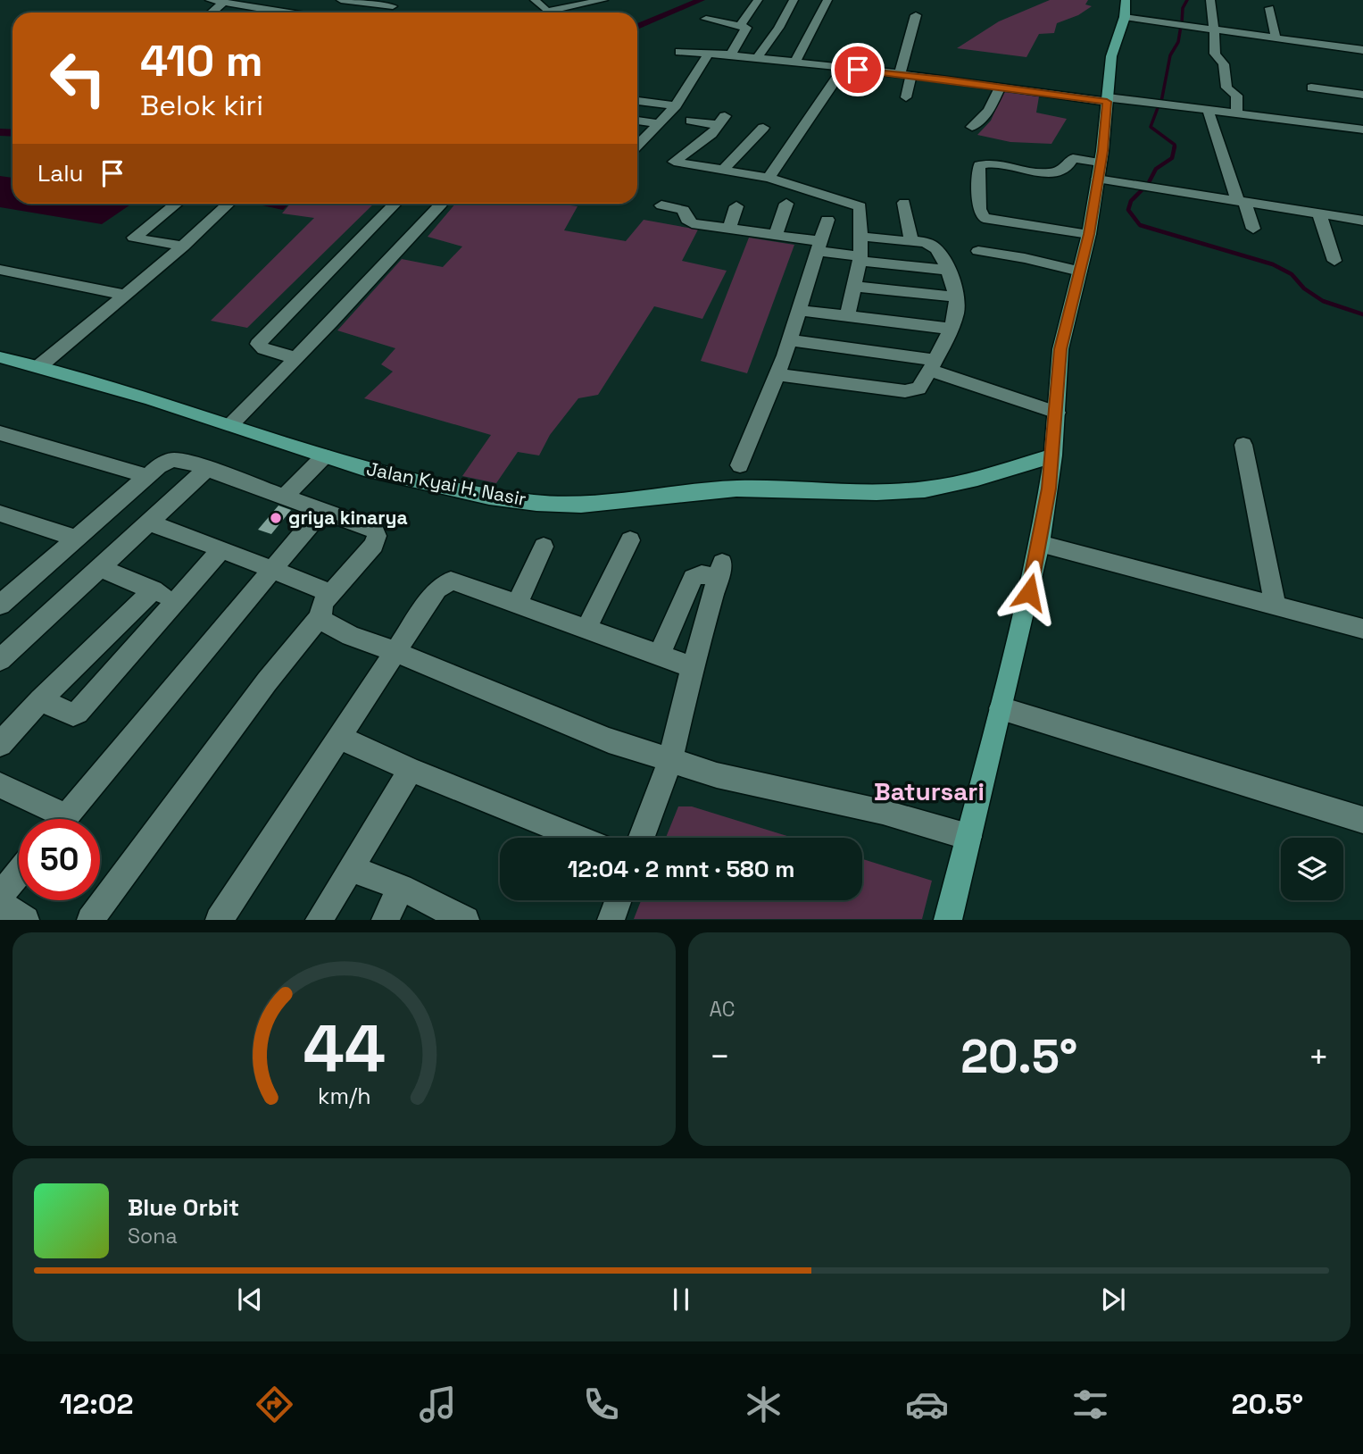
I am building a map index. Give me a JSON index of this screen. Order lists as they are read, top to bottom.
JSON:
{
  "streets": {
    "main road": ["Jalan Kyai H. Nasir"]
  },
  "districts": ["Batursari"],
  "places": ["griya kinarya"],
  "page": {
    "turn": ["410 m", "Belok kiri"],
    "then": "Lalu",
    "limit": "50",
    "trip": "12:04 · 2 mnt · 580 m",
    "tile": "AC",
    "heat": ["−", "20.5°", "+"],
    "song": ["Blue Orbit", "Sona"],
    "tabs": ["12:02", "20.5°"],
    "gauge": ["44", "km/h"]
  }
}
